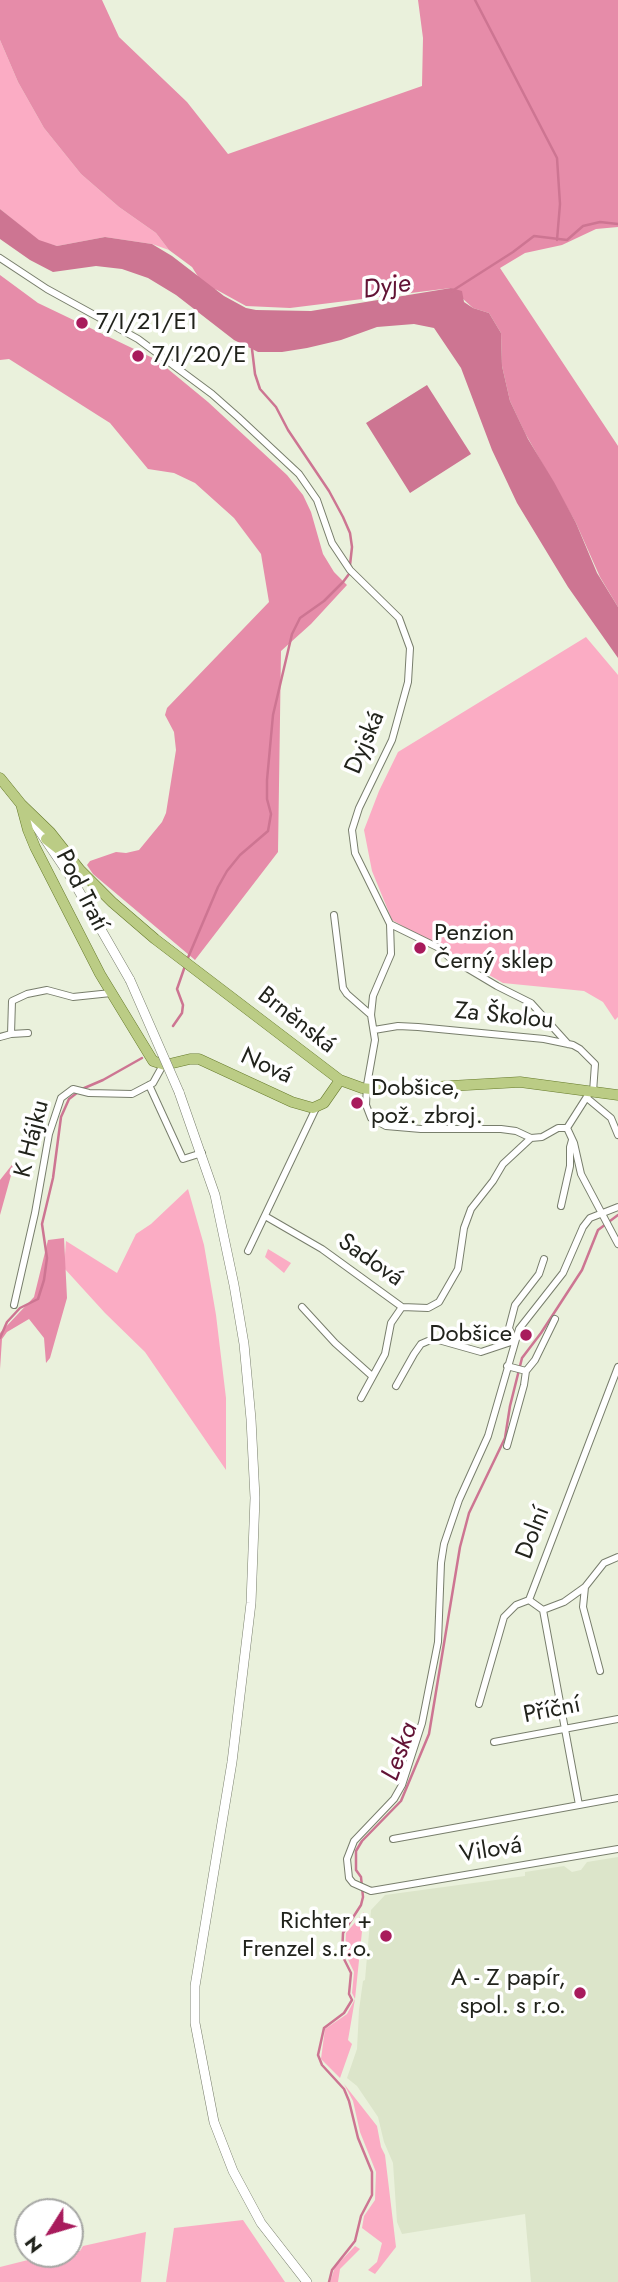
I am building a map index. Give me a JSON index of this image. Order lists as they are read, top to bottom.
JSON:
{
  "streets": {
    "main road": ["Pod Tratí", "Brněnská", "Nová"],
    "street": [
      "Dyjská",
      "Za Školou",
      "K Hájku",
      "Sadová",
      "Dolní",
      "Příční",
      "Vilová"
    ]
  },
  "crossings": [
    ["Dyjská", "Za Školou"],
    ["Dyjská", "Brněnská"],
    ["Pod Tratí", "Brněnská"],
    ["Pod Tratí", "Nová"],
    ["Za Školou", "Brněnská"],
    ["Brněnská", "Nová"]
  ],
  "water": ["Dyje", "Leska"],
  "places": [
    "7/I/21/E1",
    "7/I/20/E",
    "Penzion Černý sklep",
    "Dobšice, pož. zbroj.",
    "Dobšice",
    "Richter + Frenzel s.r.o.",
    "A - Z papír, spol. s r.o."
  ],
  "north": "bottom left"
}
